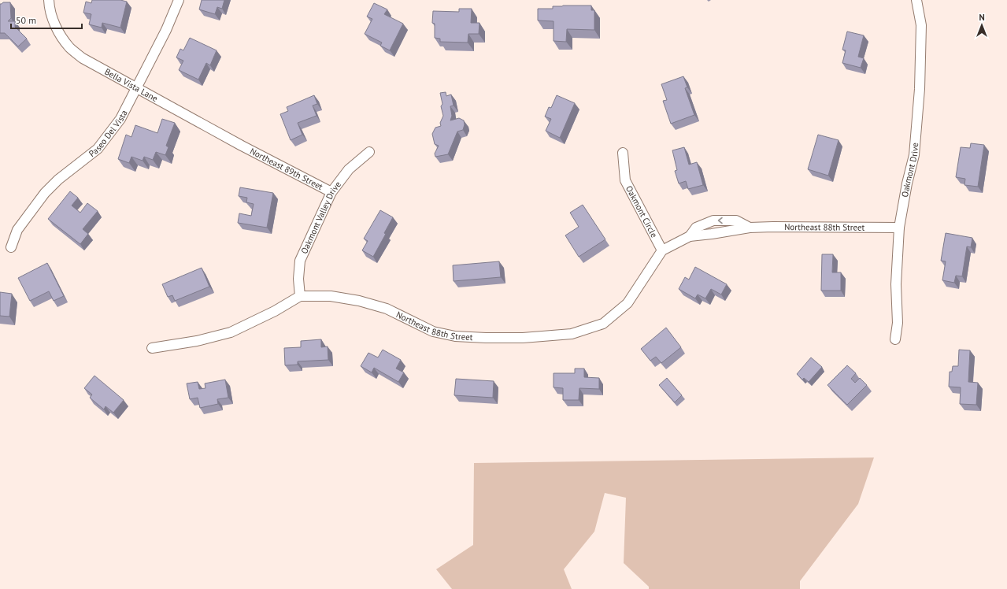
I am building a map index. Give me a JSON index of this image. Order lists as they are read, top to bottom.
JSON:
{
  "streets": {
    "street": [
      "Bella Vista Lane",
      "Paseo Del Vista",
      "Northeast 89th Street",
      "Oakmont Drive",
      "Oakmont Circle",
      "Oakmont Valley Drive",
      "Northeast 88th Street"
    ]
  },
  "crossings": [
    ["Bella Vista Lane", "Paseo Del Vista"],
    ["Bella Vista Lane", "Northeast 89th Street"],
    ["Northeast 89th Street", "Oakmont Valley Drive"],
    ["Oakmont Drive", "Northeast 88th Street"],
    ["Oakmont Circle", "Northeast 88th Street"],
    ["Oakmont Valley Drive", "Northeast 88th Street"]
  ],
  "scale_bar": "50 m",
  "north": "top"
}
